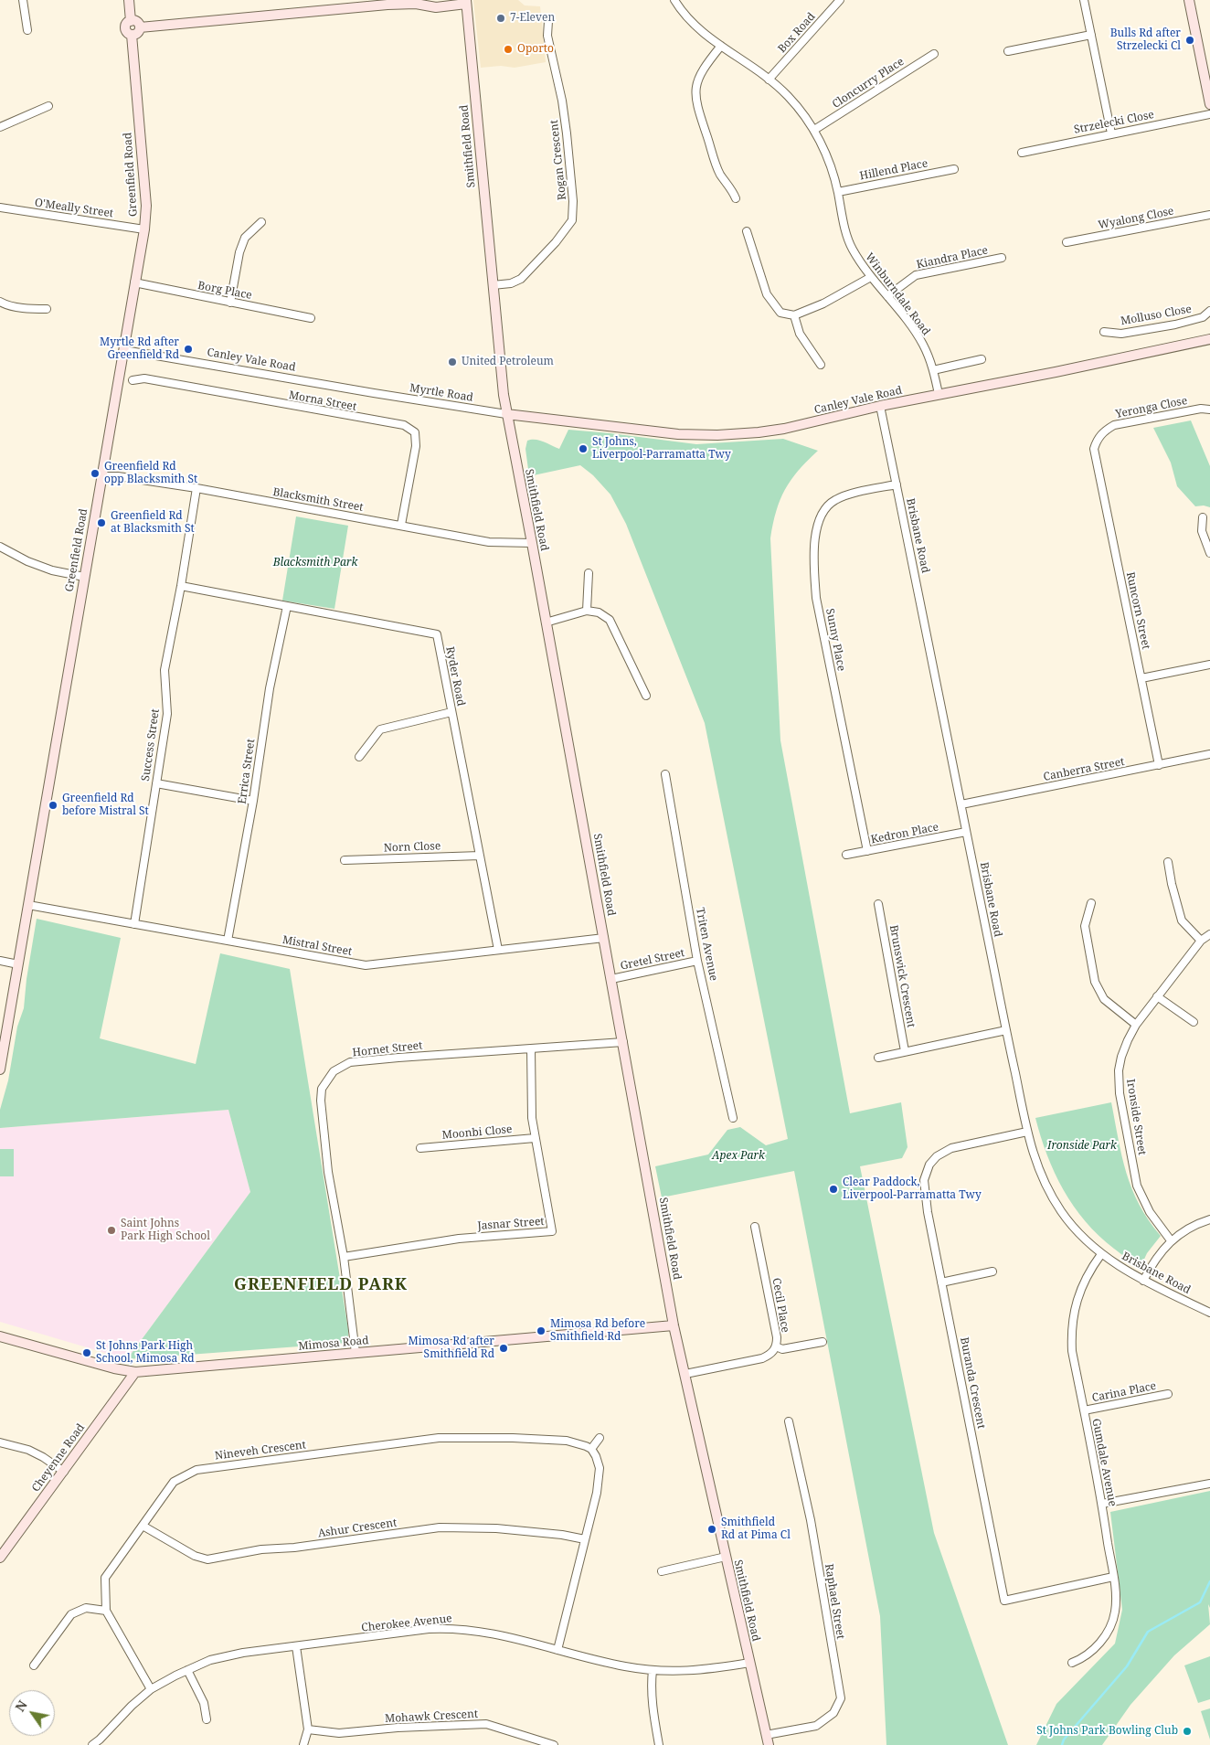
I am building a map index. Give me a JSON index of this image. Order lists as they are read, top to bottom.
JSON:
{
  "streets": {
    "main road": [
      "Smithfield Road",
      "Greenfield Road",
      "Canley Vale Road",
      "Mimosa Road",
      "Cheyenne Road"
    ],
    "street": [
      "Box Road",
      "Cloncurry Place",
      "Strzelecki Close",
      "Rogan Crescent",
      "Hillend Place",
      "O'Meally Street",
      "Wyalong Close",
      "Kiandra Place",
      "Borg Place",
      "Winburndale Road",
      "Molluso Close",
      "Myrtle Road",
      "Morna Street",
      "Yeronga Close",
      "Blacksmith Street",
      "Brisbane Road",
      "Runcorn Street",
      "Sunny Place",
      "Ryder Road",
      "Success Street",
      "Canberra Street",
      "Errica Street",
      "Kedron Place",
      "Norn Close",
      "Triten Avenue",
      "Mistral Street",
      "Gretel Street",
      "Brunswick Crescent",
      "Hornet Street",
      "Ironside Street",
      "Moonbi Close",
      "Jasnar Street",
      "Cecil Place",
      "Buranda Crescent",
      "Carina Place",
      "Nineveh Crescent",
      "Gumdale Avenue",
      "Ashur Crescent",
      "Raphael Street",
      "Cherokee Avenue",
      "Mohawk Crescent"
    ]
  },
  "crossings": [
    ["Box Road", "Winburndale Road"],
    ["Cloncurry Place", "Winburndale Road"],
    ["Smithfield Road", "Rogan Crescent"],
    ["Smithfield Road", "Canley Vale Road"],
    ["Smithfield Road", "Myrtle Road"],
    ["Smithfield Road", "Blacksmith Street"],
    ["Smithfield Road", "Mistral Street"],
    ["Smithfield Road", "Gretel Street"],
    ["Smithfield Road", "Hornet Street"],
    ["Smithfield Road", "Cecil Place"],
    ["Smithfield Road", "Mimosa Road"],
    ["Smithfield Road", "Raphael Street"],
    ["Smithfield Road", "Cherokee Avenue"],
    ["Hillend Place", "Winburndale Road"],
    ["Greenfield Road", "O'Meally Street"],
    ["Greenfield Road", "Borg Place"],
    ["Greenfield Road", "Canley Vale Road"],
    ["Greenfield Road", "Blacksmith Street"],
    ["Greenfield Road", "Mistral Street"],
    ["Kiandra Place", "Winburndale Road"],
    ["Winburndale Road", "Canley Vale Road"],
    ["Canley Vale Road", "Myrtle Road"],
    ["Canley Vale Road", "Brisbane Road"],
    ["Morna Street", "Blacksmith Street"],
    ["Yeronga Close", "Runcorn Street"],
    ["Blacksmith Street", "Success Street"],
    ["Brisbane Road", "Sunny Place"],
    ["Brisbane Road", "Canberra Street"],
    ["Brisbane Road", "Kedron Place"],
    ["Brisbane Road", "Buranda Crescent"],
    ["Brisbane Road", "Gumdale Avenue"],
    ["Runcorn Street", "Canberra Street"],
    ["Sunny Place", "Kedron Place"],
    ["Ryder Road", "Success Street"],
    ["Ryder Road", "Errica Street"],
    ["Ryder Road", "Norn Close"],
    ["Ryder Road", "Mistral Street"],
    ["Success Street", "Mistral Street"],
    ["Errica Street", "Mistral Street"],
    ["Triten Avenue", "Gretel Street"],
    ["Hornet Street", "Jasnar Street"],
    ["Hornet Street", "Mimosa Road"],
    ["Moonbi Close", "Jasnar Street"],
    ["Mimosa Road", "Cheyenne Road"],
    ["Buranda Crescent", "Gumdale Avenue"],
    ["Carina Place", "Gumdale Avenue"],
    ["Nineveh Crescent", "Ashur Crescent"],
    ["Nineveh Crescent", "Cherokee Avenue"]
  ],
  "districts": ["GREENFIELD PARK"],
  "parks": ["Blacksmith Park", "Ironside Park", "Apex Park"],
  "places": [
    "7-Eleven",
    "Bulls Rd after Strzelecki Cl",
    "Oporto",
    "Myrtle Rd after Greenfield Rd",
    "United Petroleum",
    "St Johns, Liverpool-Parramatta Twy",
    "Greenfield Rd opp Blacksmith St",
    "Greenfield Rd at Blacksmith St",
    "Greenfield Rd before Mistral St",
    "Clear Paddock, Liverpool-Parramatta Twy",
    "Saint Johns Park High School",
    "Mimosa Rd before Smithfield Rd",
    "Mimosa Rd after Smithfield Rd",
    "St Johns Park High School, Mimosa Rd",
    "Smithfield Rd at Pima Cl",
    "St Johns Park Bowling Club"
  ],
  "north": "top left"
}
